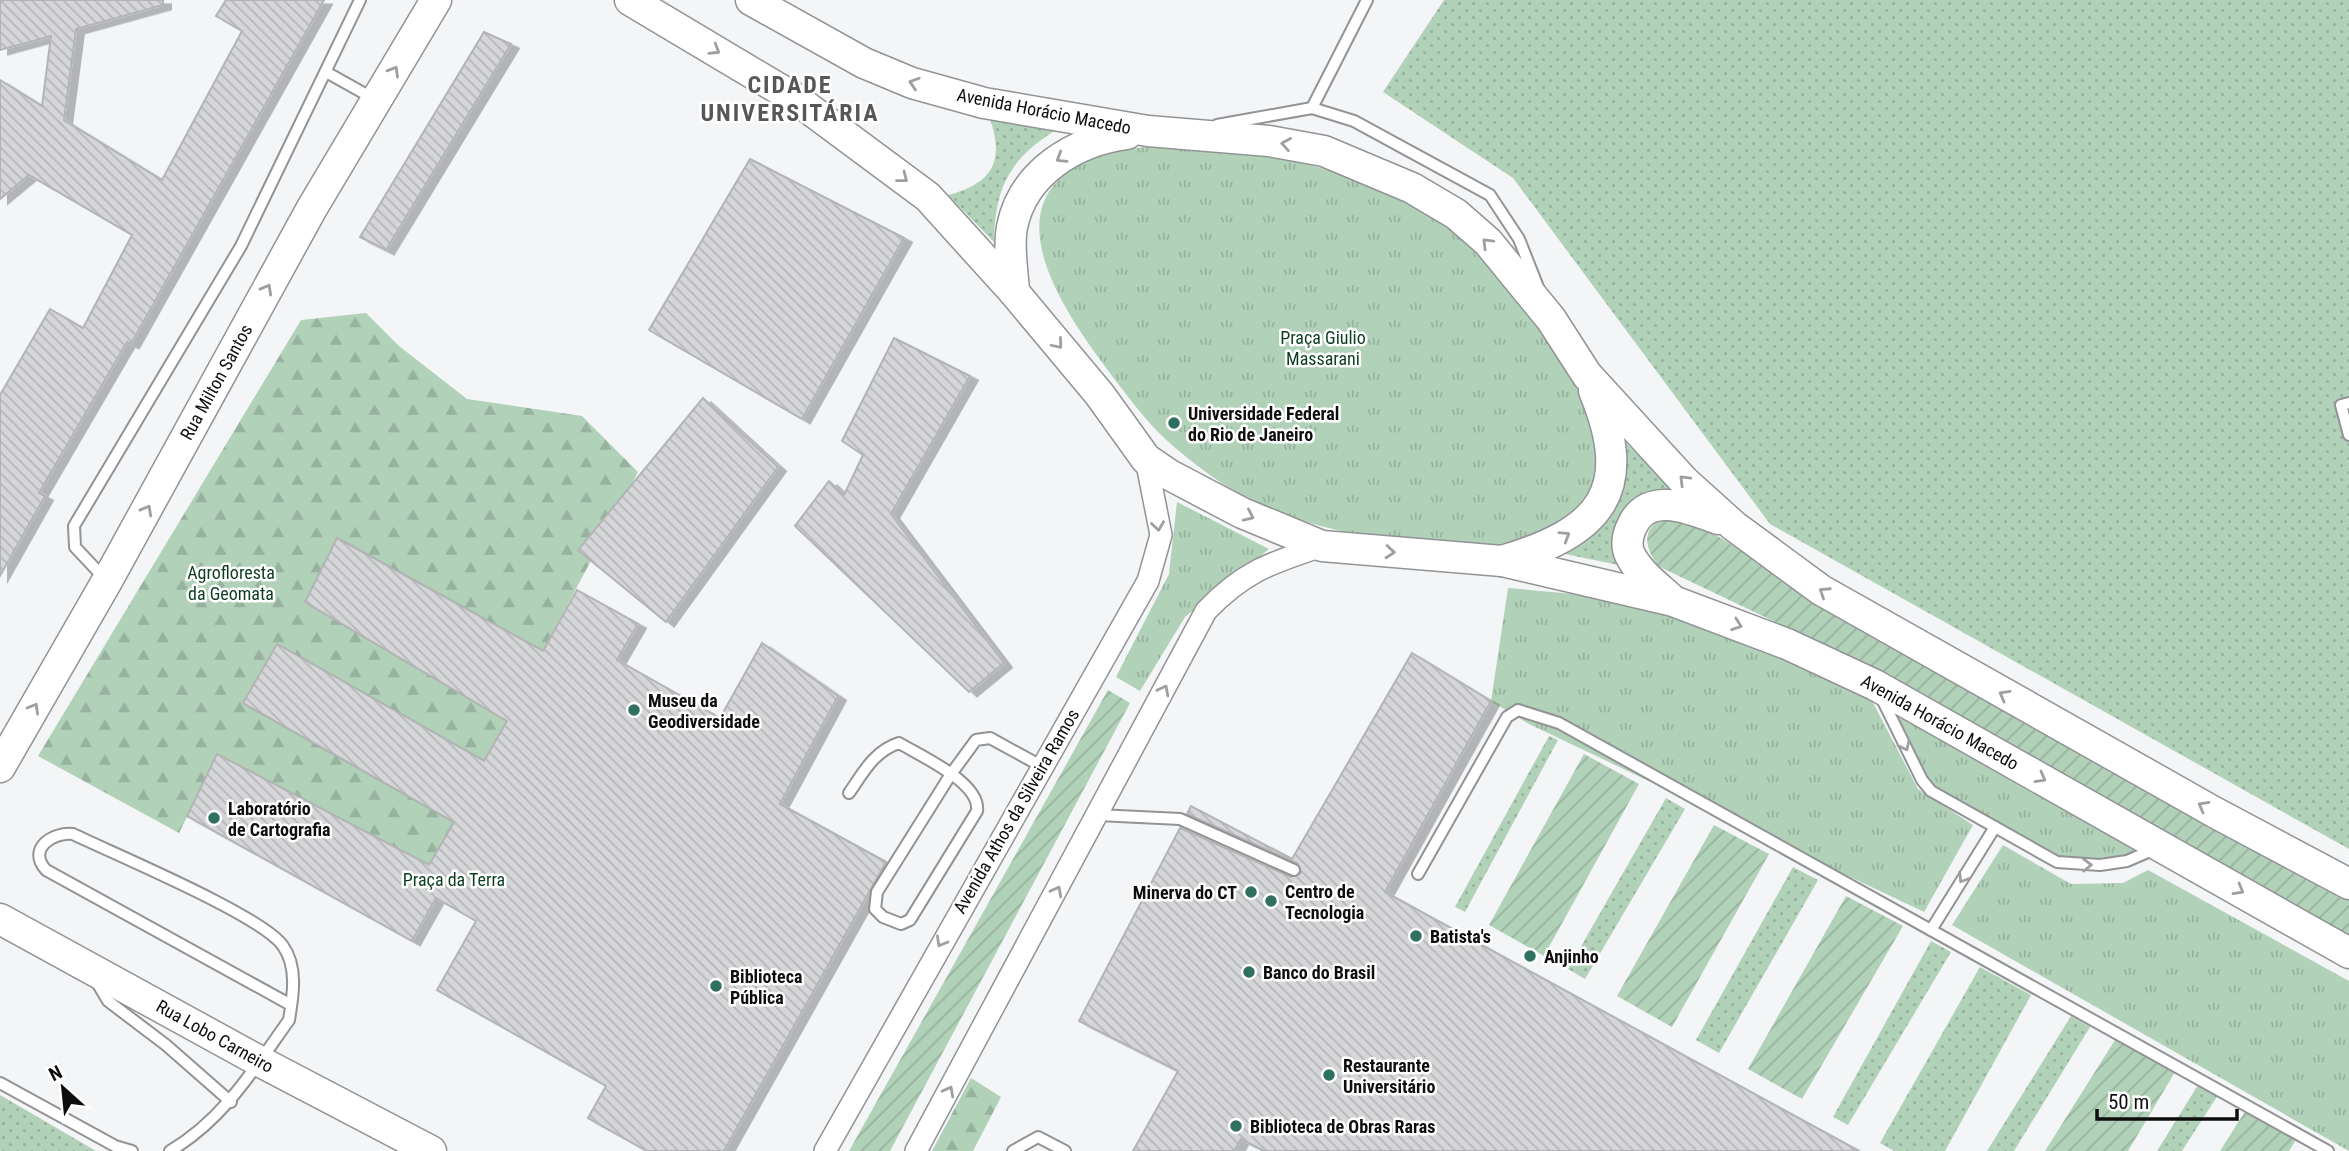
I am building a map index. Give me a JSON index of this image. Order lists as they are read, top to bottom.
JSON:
{
  "streets": {
    "street": [
      "Avenida Horácio Macedo",
      "Rua Milton Santos",
      "Avenida Athos da Silveira Ramos",
      "Rua Lobo Carneiro"
    ]
  },
  "one_way": ["Rua Milton Santos"],
  "districts": ["CIDADE UNIVERSITÁRIA"],
  "parks": ["Praça Giulio Massarani", "Agrofloresta da Geomata", "Praça da Terra"],
  "places": [
    "Universidade Federal do Rio de Janeiro",
    "Museu da Geodiversidade",
    "Laboratório de Cartografia",
    "Minerva do CT",
    "Centro de Tecnologia",
    "Batista's",
    "Anjinho",
    "Banco do Brasil",
    "Biblioteca Pública",
    "Restaurante Universitário",
    "Biblioteca de Obras Raras"
  ],
  "scale_bar": "50 m",
  "north": "top left"
}
